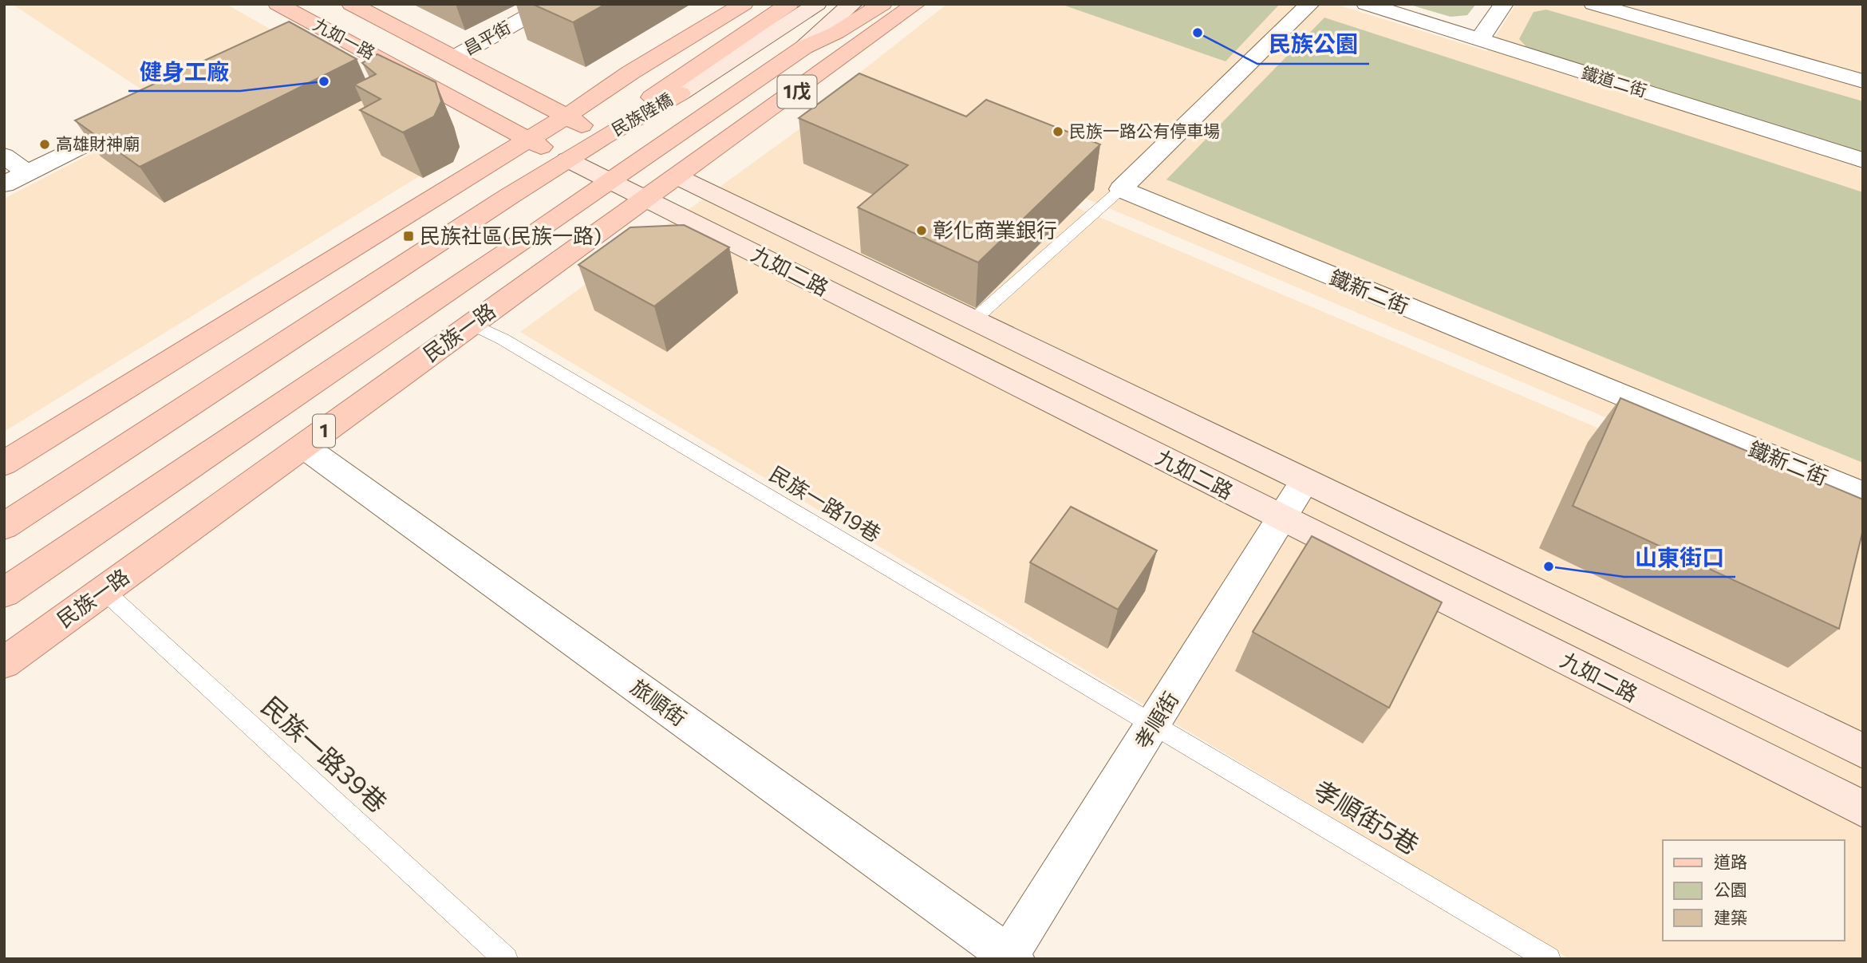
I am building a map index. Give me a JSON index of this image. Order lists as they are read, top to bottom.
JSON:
{
  "streets": {
    "main road": [
      "九如一路",
      "1戊",
      "民族陸橋",
      "九如二路",
      "民族一路",
      "1"
    ],
    "street": [
      "昌平街",
      "鐵道二街",
      "鐵新二街",
      "旅順街",
      "孝順街"
    ],
    "lane": ["民族一路19巷", "民族一路39巷", "孝順街5巷"]
  },
  "crossings": [
    ["昌平街", "九如一路"],
    ["九如一路", "九如二路"],
    ["民族陸橋", "九如二路"],
    ["民族陸橋", "民族一路"],
    ["九如二路", "民族一路"],
    ["九如二路", "孝順街"],
    ["民族一路", "民族一路19巷"],
    ["民族一路", "旅順街"],
    ["民族一路", "民族一路39巷"],
    ["民族一路19巷", "孝順街"],
    ["民族一路19巷", "孝順街5巷"],
    ["旅順街", "孝順街"],
    ["孝順街", "孝順街5巷"]
  ],
  "places": {
    "other": [
      "民族公園",
      "健身工廠",
      "民族一路公有停車場",
      "高雄財神廟",
      "彰化商業銀行",
      "山東街口"
    ],
    "transit": ["民族社區(民族一路)"]
  },
  "legend": ["道路", "公園", "建築"]
}
